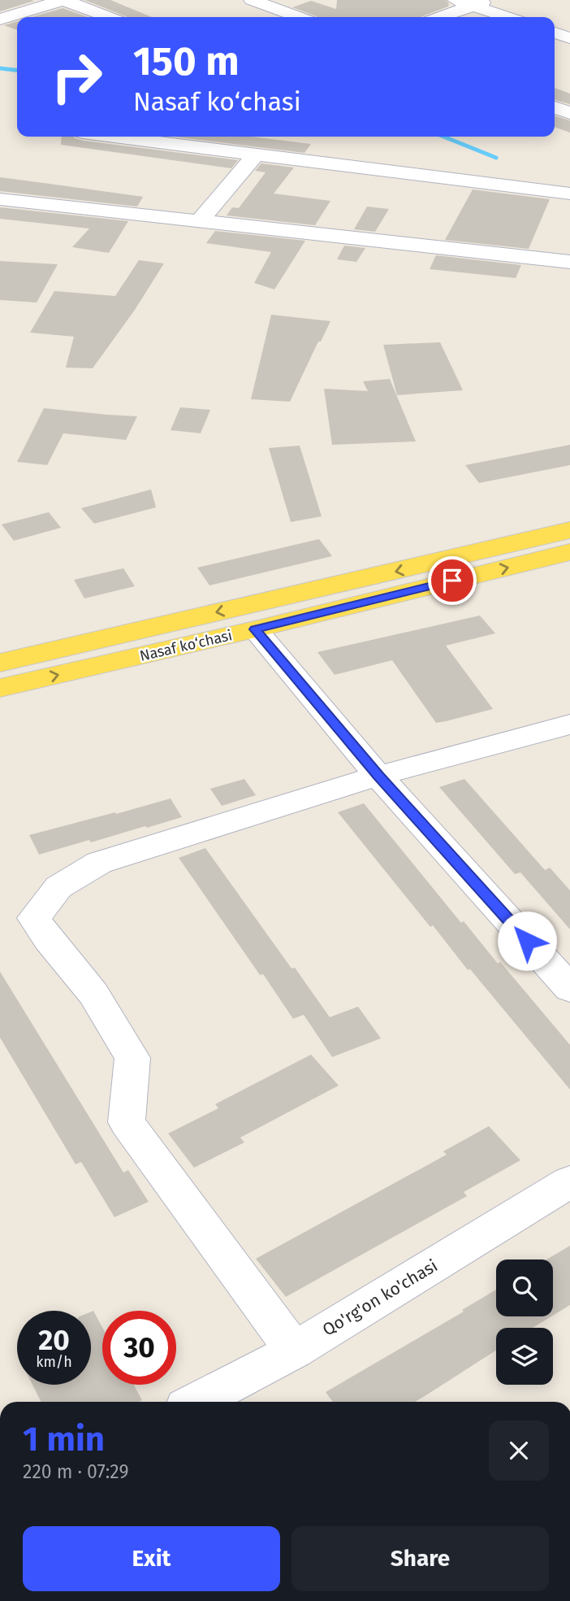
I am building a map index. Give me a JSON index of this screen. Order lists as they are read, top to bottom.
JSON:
{
  "streets": {
    "main road": ["Nasaf ko‘chasi"],
    "street": ["Qo'rg'on ko'chasi"]
  },
  "page": {
    "turn": ["150 m", "Nasaf ko‘chasi"],
    "speed": "20 km/h",
    "limit": "30",
    "heading": ["1 min", "220 m · 07:29"],
    "buttons": ["Exit", "Share"]
  }
}
